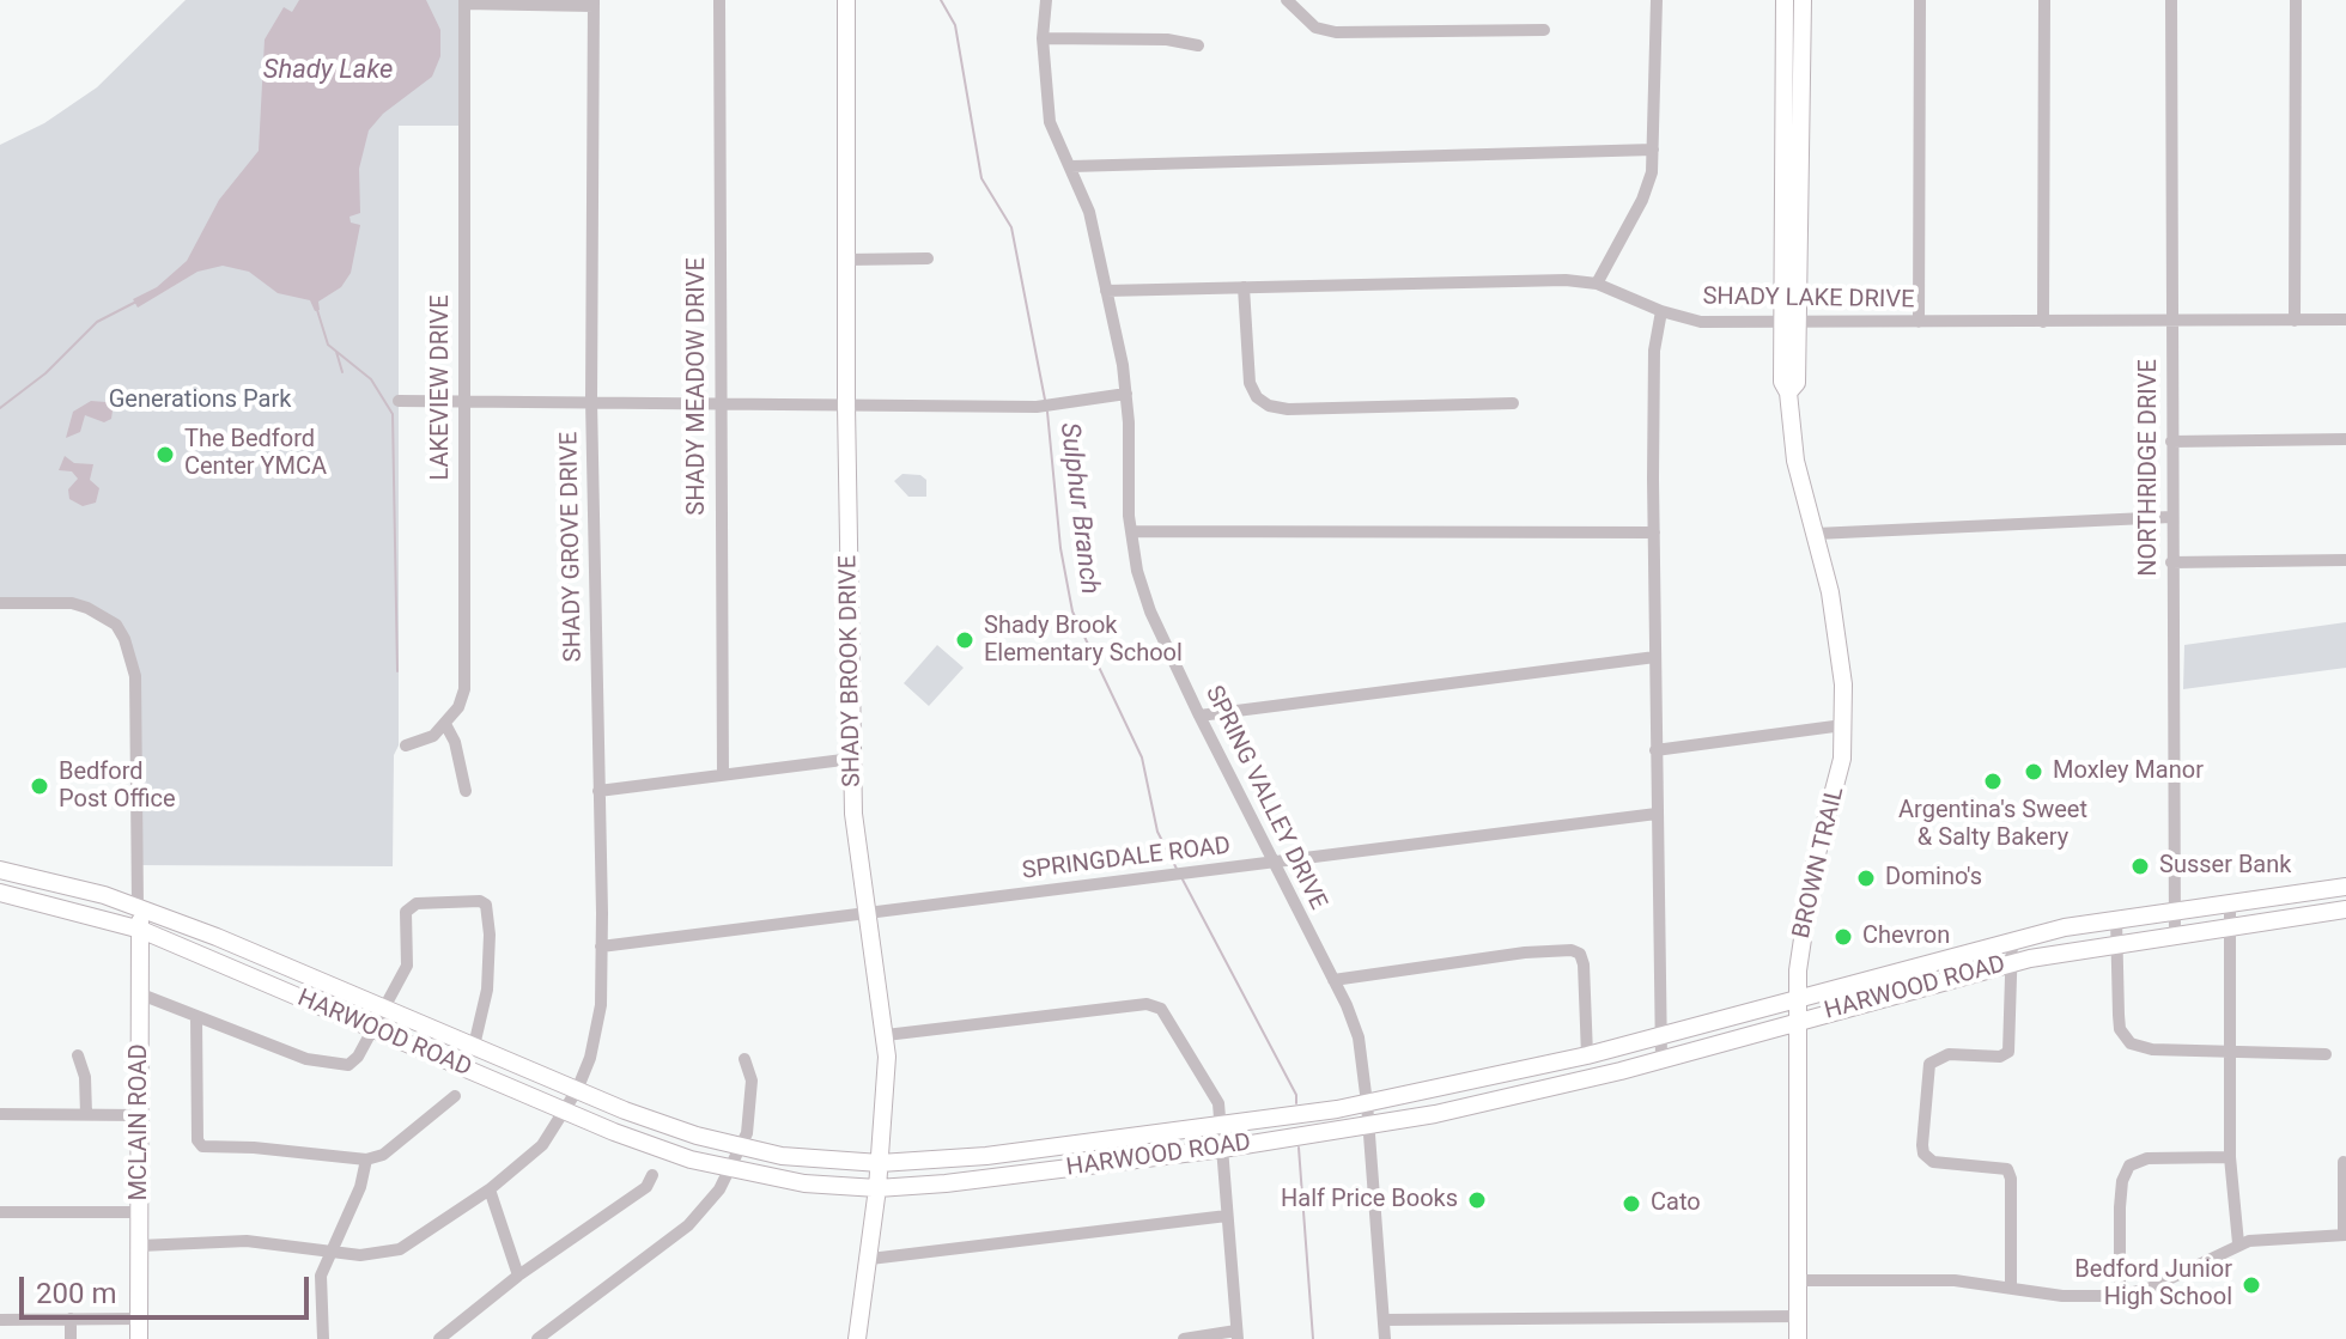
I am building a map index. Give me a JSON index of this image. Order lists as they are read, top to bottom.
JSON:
{
  "streets": {
    "main road": [
      "SHADY BROOK DRIVE",
      "BROWN TRAIL",
      "HARWOOD ROAD",
      "MCLAIN ROAD"
    ],
    "street": [
      "SHADY LAKE DRIVE",
      "SHADY MEADOW DRIVE",
      "LAKEVIEW DRIVE",
      "NORTHRIDGE DRIVE",
      "SHADY GROVE DRIVE",
      "SPRING VALLEY DRIVE",
      "SPRINGDALE ROAD"
    ]
  },
  "crossings": [
    ["SHADY LAKE DRIVE", "NORTHRIDGE DRIVE"],
    ["SHADY LAKE DRIVE", "SPRING VALLEY DRIVE"],
    ["SHADY LAKE DRIVE", "BROWN TRAIL"],
    ["NORTHRIDGE DRIVE", "HARWOOD ROAD"],
    ["SHADY GROVE DRIVE", "SPRINGDALE ROAD"],
    ["SHADY GROVE DRIVE", "HARWOOD ROAD"],
    ["SHADY GROVE DRIVE", "MCLAIN ROAD"],
    ["SHADY BROOK DRIVE", "SPRINGDALE ROAD"],
    ["SHADY BROOK DRIVE", "HARWOOD ROAD"],
    ["SPRING VALLEY DRIVE", "SPRINGDALE ROAD"],
    ["SPRING VALLEY DRIVE", "HARWOOD ROAD"],
    ["BROWN TRAIL", "HARWOOD ROAD"],
    ["HARWOOD ROAD", "MCLAIN ROAD"]
  ],
  "water": ["Shady Lake", "Sulphur Branch"],
  "parks": ["Generations Park"],
  "places": [
    "The Bedford Center YMCA",
    "Shady Brook Elementary School",
    "Moxley Manor",
    "Argentina's Sweet & Salty Bakery",
    "Bedford Post Office",
    "Susser Bank",
    "Domino's",
    "Chevron",
    "Half Price Books",
    "Cato",
    "Bedford Junior High School"
  ],
  "scale_bar": "200 m"
}
